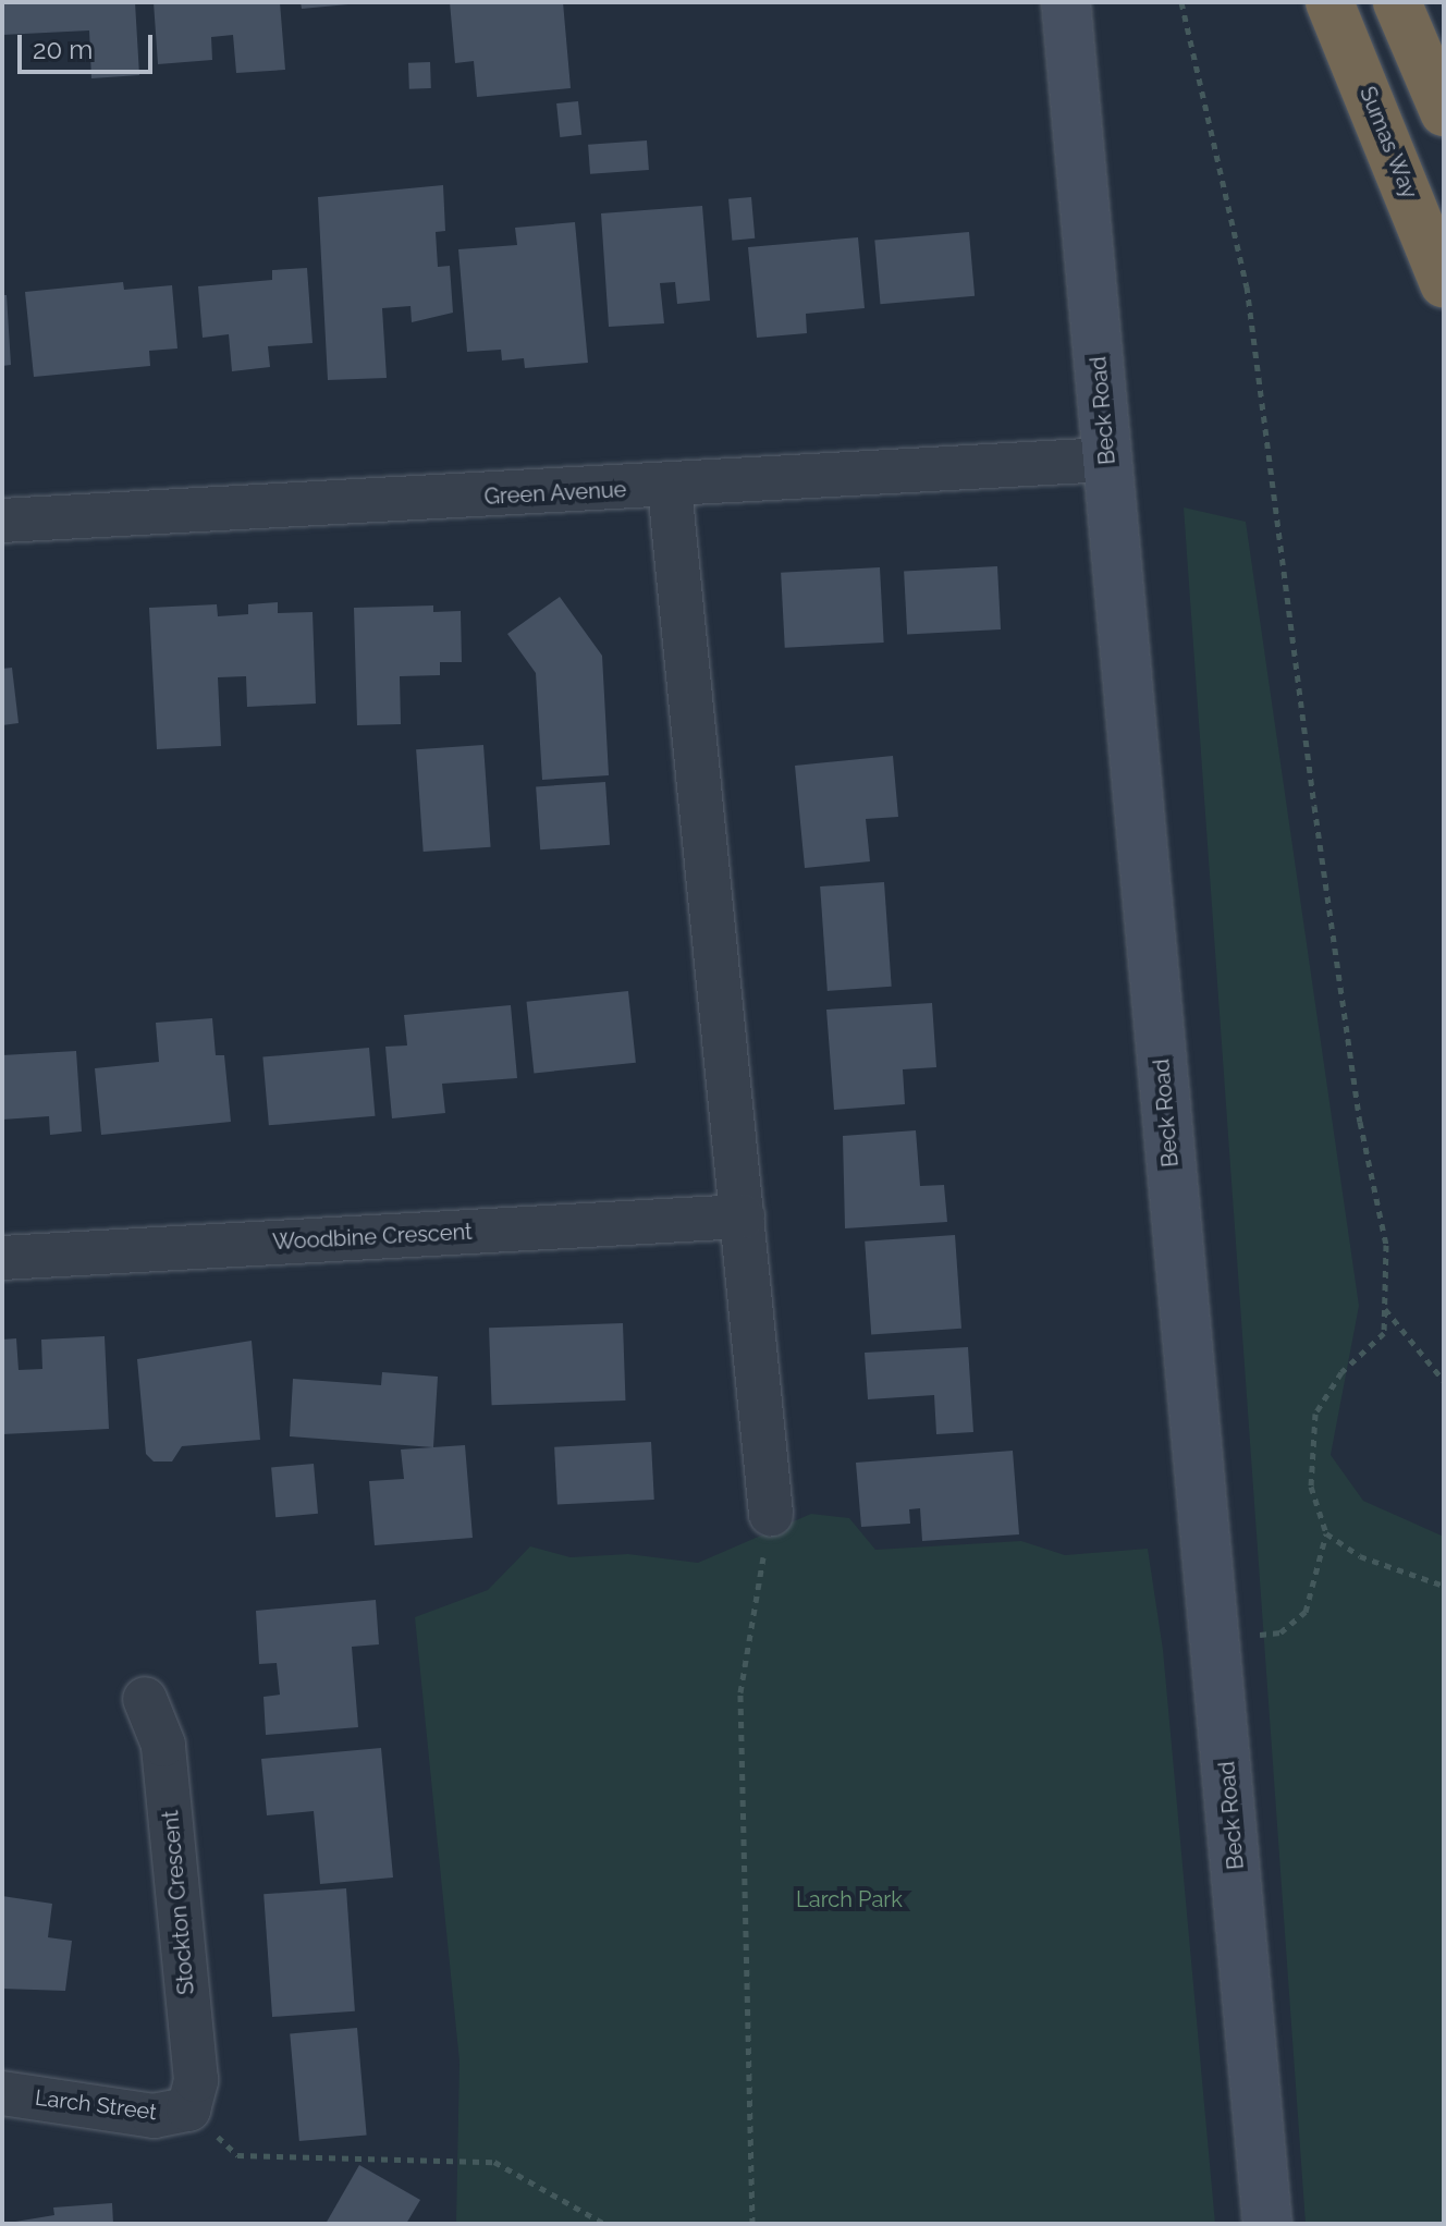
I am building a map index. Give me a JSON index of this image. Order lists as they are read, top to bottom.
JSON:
{
  "streets": {
    "highway": ["Sumas Way"],
    "street": [
      "Beck Road",
      "Green Avenue",
      "Woodbine Crescent",
      "Stockton Crescent",
      "Larch Street"
    ]
  },
  "crossings": [
    ["Beck Road", "Green Avenue"],
    ["Stockton Crescent", "Larch Street"]
  ],
  "parks": ["Larch Park"],
  "scale_bar": "20 m"
}
